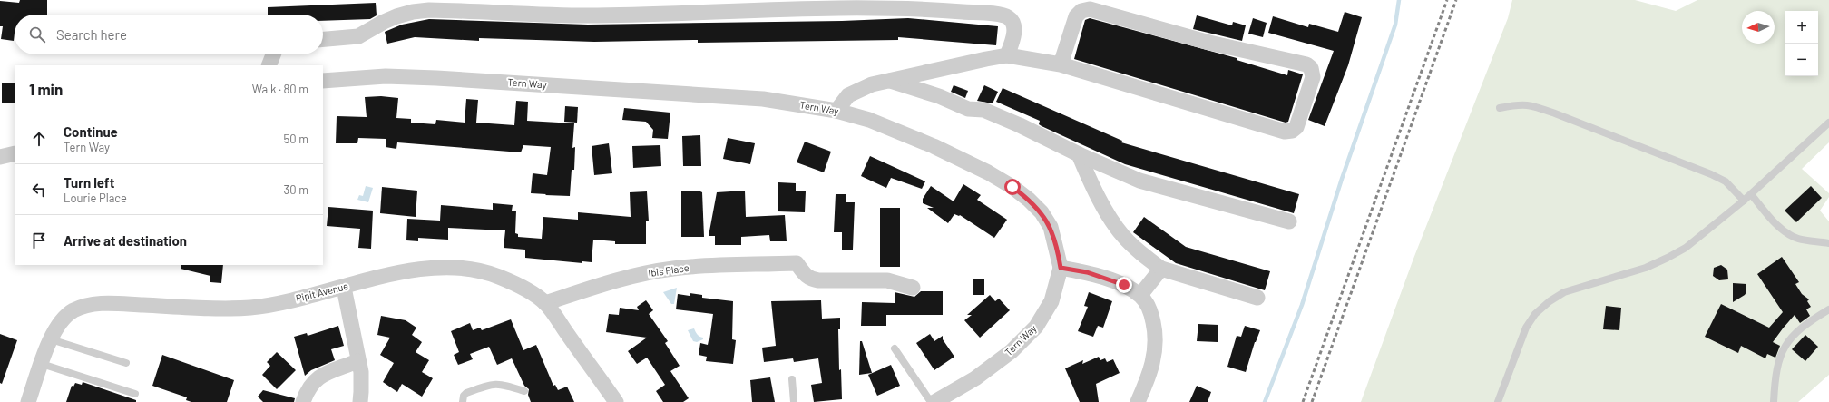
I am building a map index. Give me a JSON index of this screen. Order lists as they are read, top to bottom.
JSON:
{
  "streets": {
    "street": ["Tern Way", "Ibis Place", "Pipit Avenue"]
  },
  "crossings": [
    ["Ibis Place", "Pipit Avenue"]
  ],
  "north": "left",
  "page": {
    "map_buttons": ["+", "−"],
    "search": "Search here",
    "heading": ["1 min", "Walk · 80 m"],
    "list": [
      ["Continue", "Tern Way", "50 m"],
      ["Turn left", "Lourie Place", "30 m"],
      "Arrive at destination"
    ]
  }
}
